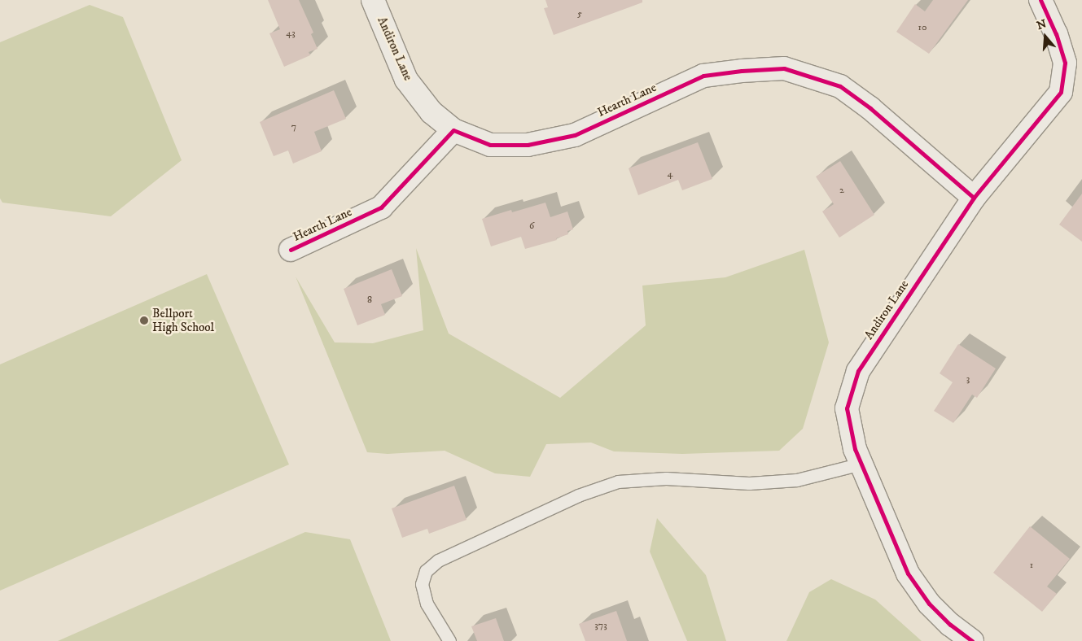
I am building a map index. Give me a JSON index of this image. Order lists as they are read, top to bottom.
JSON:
{
  "streets": {
    "street": ["Andiron Lane", "Hearth Lane"]
  },
  "crossings": [
    ["Andiron Lane", "Hearth Lane"]
  ],
  "places": ["Bellport High School"],
  "house_numbers": [
    "5",
    "10",
    "43",
    "7",
    "4",
    "2",
    "6",
    "8",
    "3",
    "1",
    "373"
  ],
  "north": "top"
}
